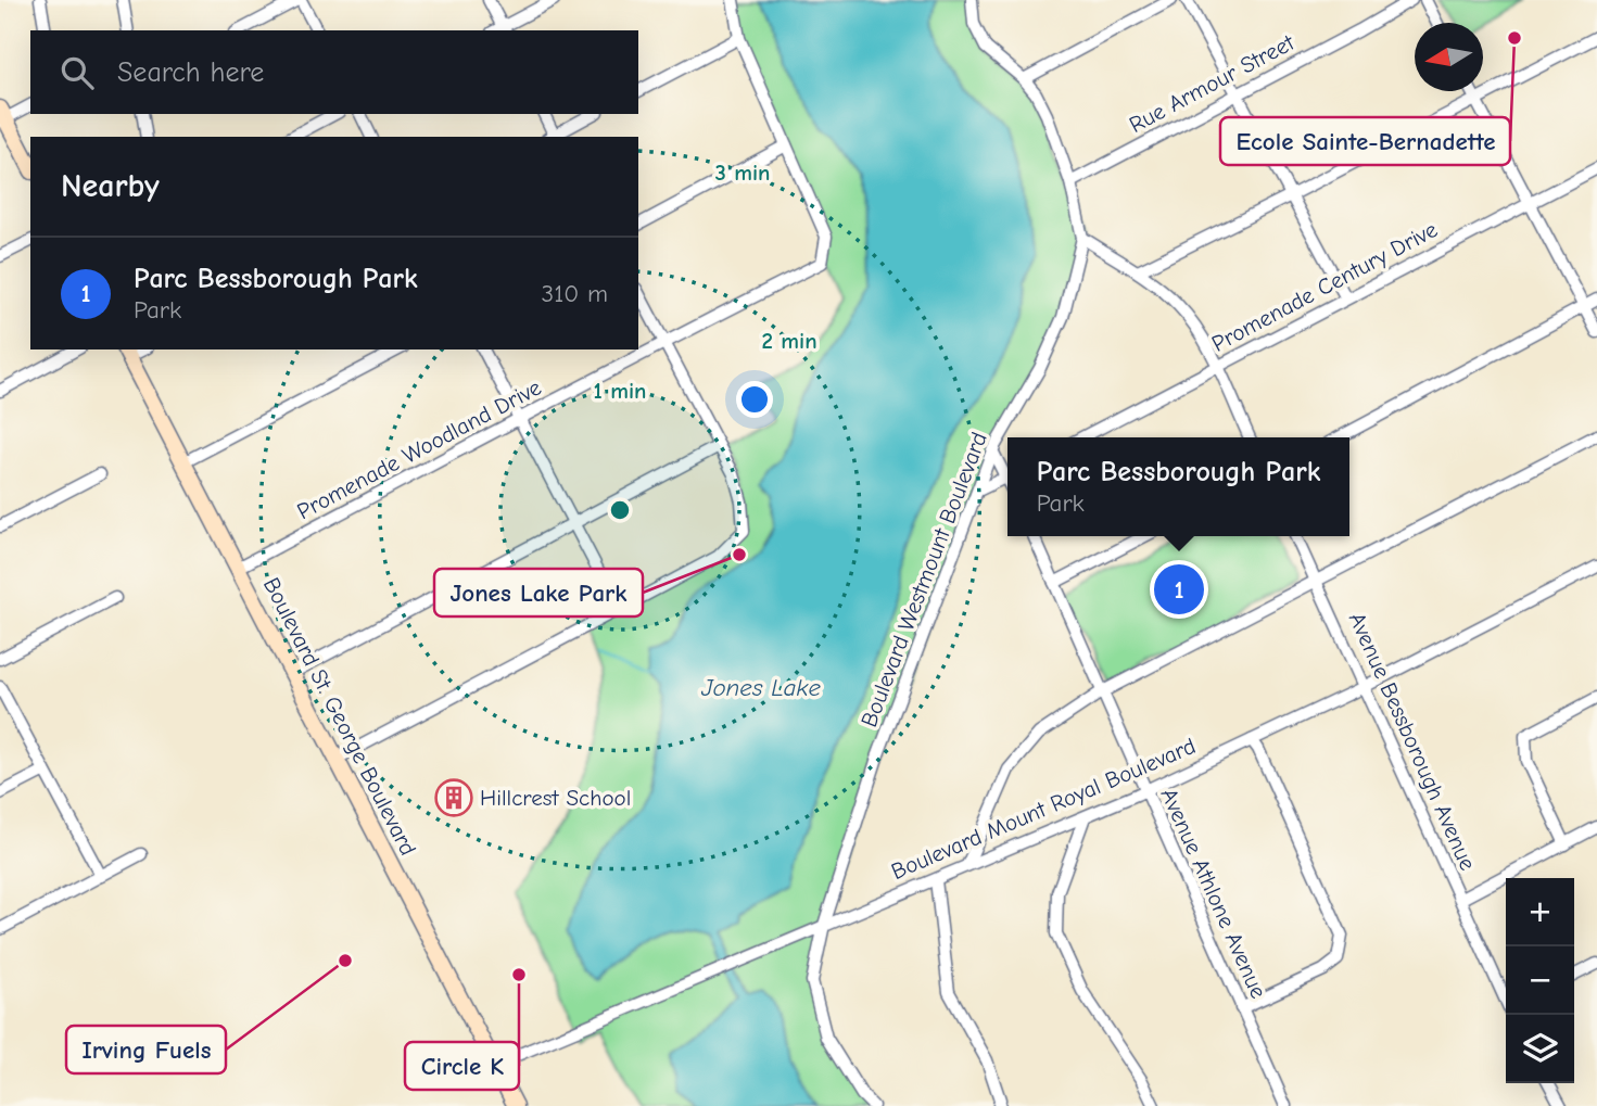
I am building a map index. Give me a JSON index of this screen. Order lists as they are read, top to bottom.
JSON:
{
  "streets": {
    "main road": ["Boulevard St. George Boulevard"],
    "street": [
      "Rue Armour Street",
      "Promenade Century Drive",
      "Promenade Woodland Drive",
      "Boulevard Westmount Boulevard",
      "Avenue Bessborough Avenue",
      "Boulevard Mount Royal Boulevard",
      "Avenue Athlone Avenue"
    ]
  },
  "crossings": [
    ["Rue Armour Street", "Boulevard Westmount Boulevard"],
    ["Promenade Woodland Drive", "Boulevard St. George Boulevard"],
    ["Boulevard Westmount Boulevard", "Boulevard Mount Royal Boulevard"],
    ["Boulevard St. George Boulevard", "Boulevard Mount Royal Boulevard"],
    ["Avenue Bessborough Avenue", "Boulevard Mount Royal Boulevard"],
    ["Boulevard Mount Royal Boulevard", "Avenue Athlone Avenue"]
  ],
  "water": ["Jones Lake"],
  "places": {
    "other": [
      "Ecole Sainte-Bernadette",
      "Jones Lake Park",
      "Irving Fuels",
      "Circle K"
    ],
    "building": ["Hillcrest School"]
  },
  "north": "left",
  "page": {
    "search": "Search here",
    "heading": "Nearby",
    "list": [
      {
        "mark": "1",
        "name": "Parc Bessborough Park",
        "note": "Park",
        "value": "310 m"
      }
    ],
    "popup": ["Parc Bessborough Park", "Park"],
    "pins": "1",
    "map_buttons": ["+", "−"]
  },
  "rings": ["3 min", "2 min", "1 min"]
}
